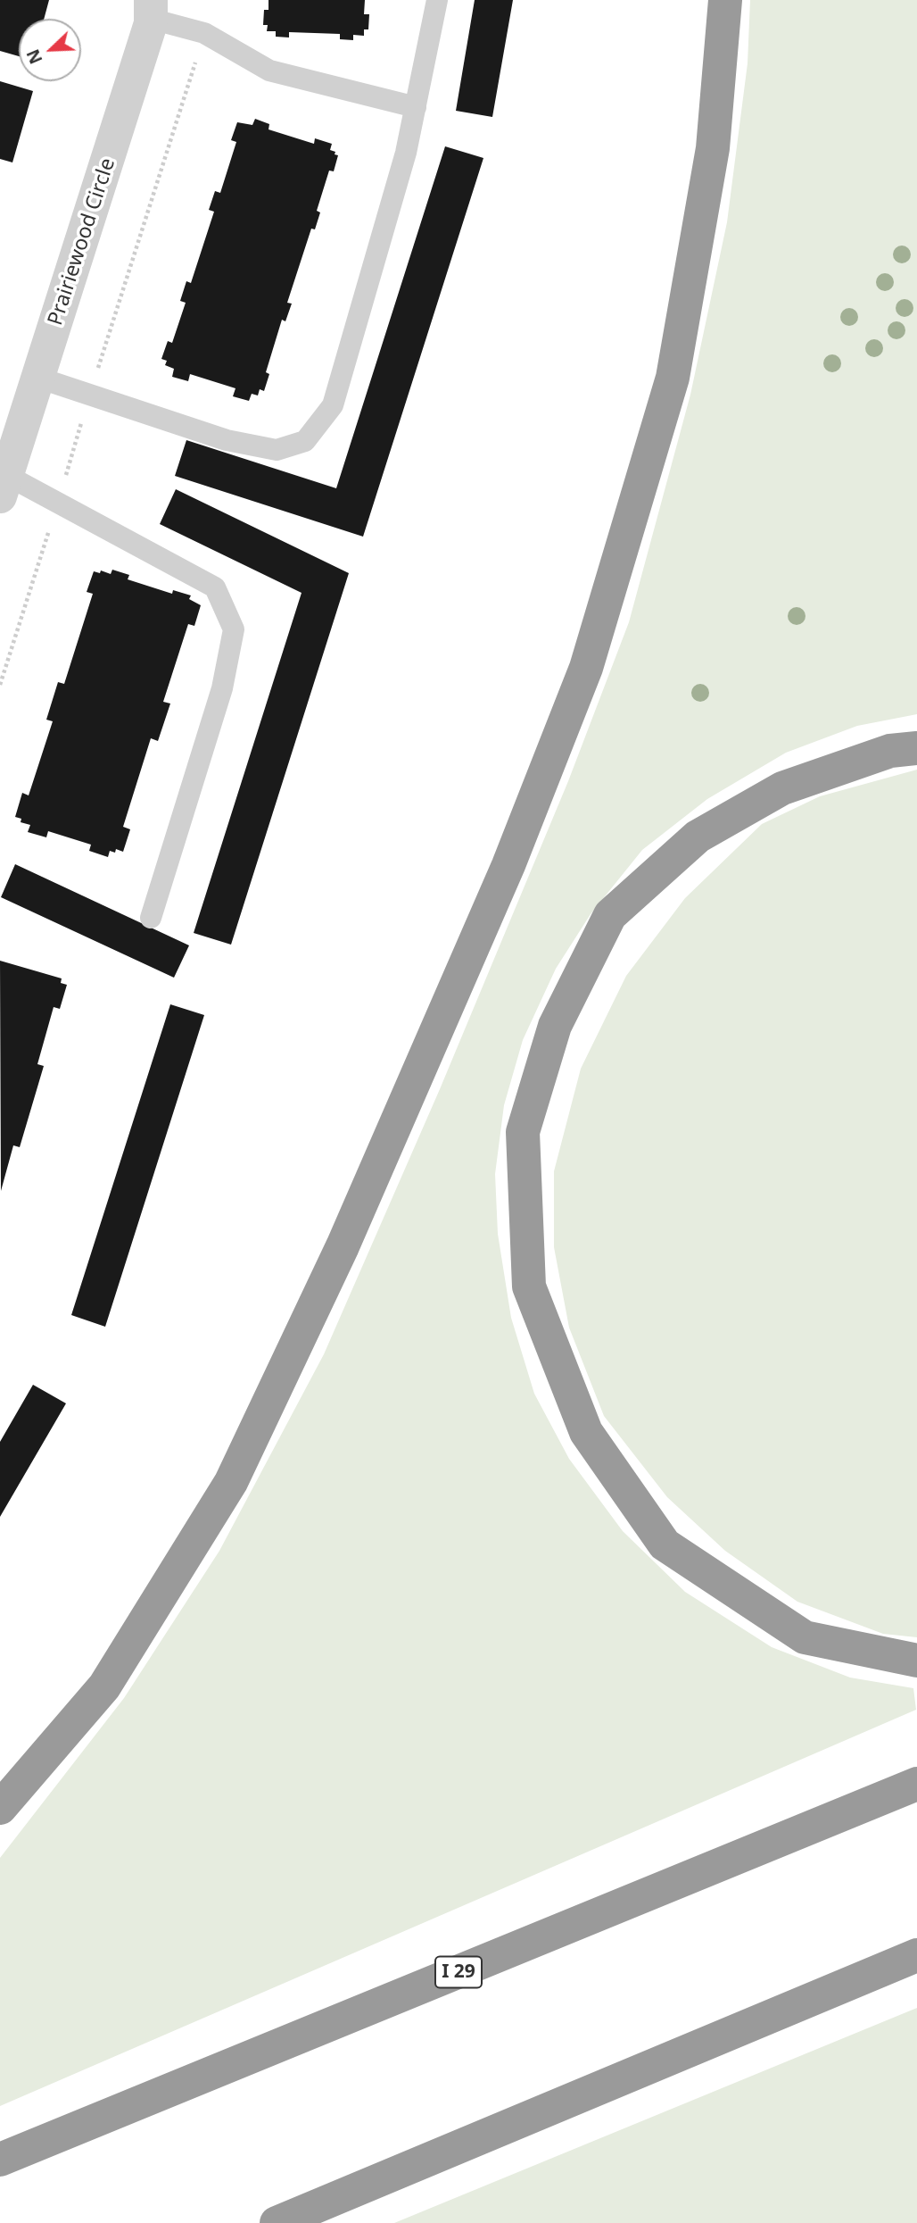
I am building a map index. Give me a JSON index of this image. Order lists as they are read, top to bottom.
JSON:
{
  "streets": {
    "highway": ["I 29"],
    "street": ["Prairiewood Circle"]
  },
  "north": "bottom left"
}
